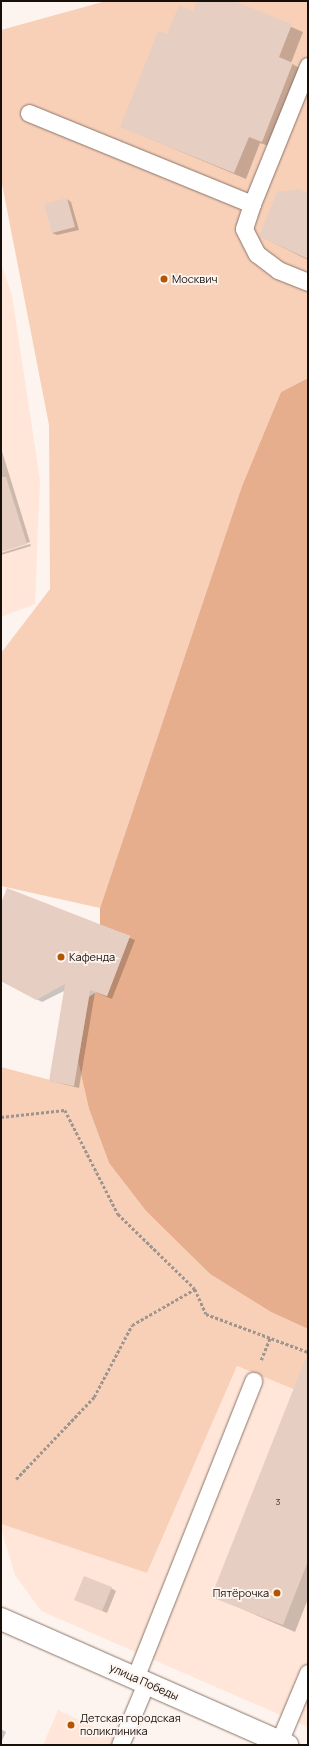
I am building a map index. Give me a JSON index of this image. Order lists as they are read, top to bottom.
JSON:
{
  "streets": {
    "street": ["улица Победы"]
  },
  "places": [
    "Москвич",
    "Кафенда",
    "Пятёрочка",
    "Детская городская поликлиника"
  ],
  "house_numbers": ["3"]
}
